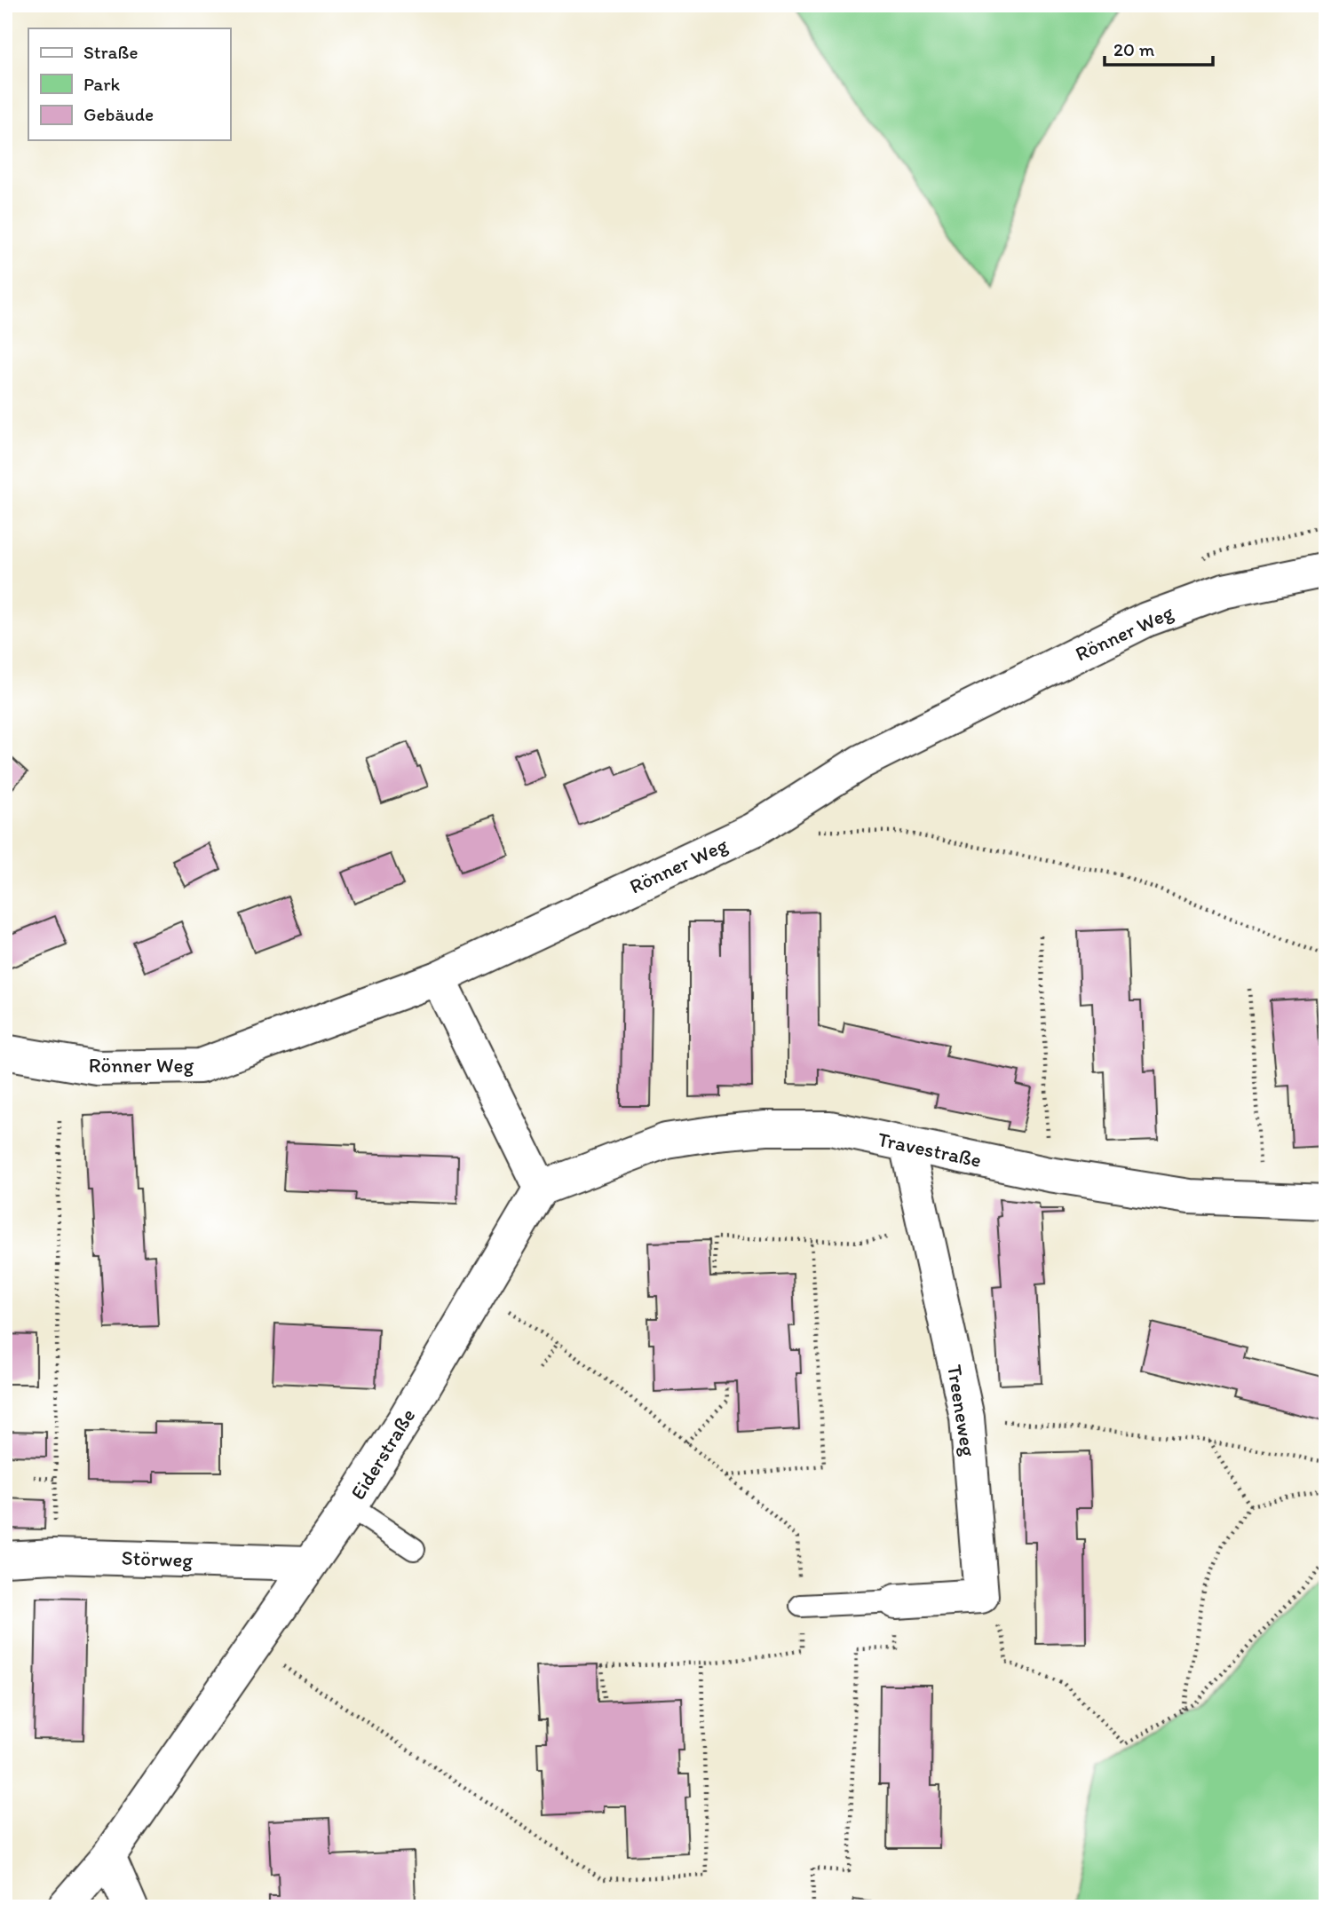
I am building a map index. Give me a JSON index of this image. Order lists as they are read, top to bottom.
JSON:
{
  "streets": {
    "street": [
      "Rönner Weg",
      "Travestraße",
      "Treeneweg",
      "Eiderstraße",
      "Störweg"
    ]
  },
  "crossings": [
    ["Travestraße", "Treeneweg"],
    ["Travestraße", "Eiderstraße"],
    ["Eiderstraße", "Störweg"]
  ],
  "legend": ["Straße", "Park", "Gebäude"],
  "scale_bar": "20 m"
}
